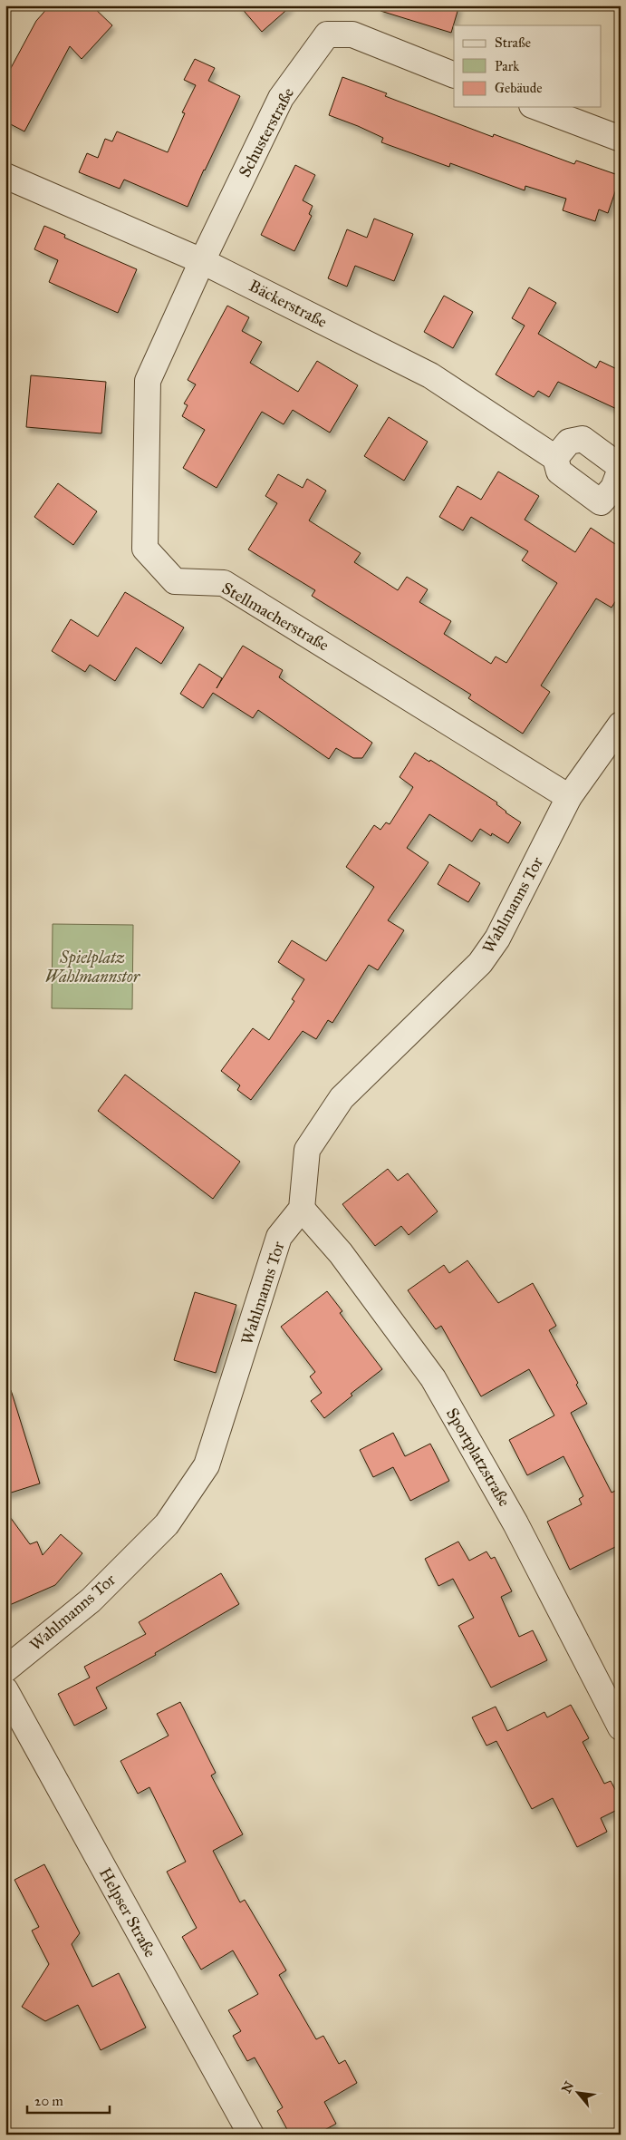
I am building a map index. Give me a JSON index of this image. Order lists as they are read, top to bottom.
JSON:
{
  "streets": {
    "street": [
      "Schusterstraße",
      "Bäckerstraße",
      "Stellmacherstraße",
      "Wahlmanns Tor",
      "Sportplatzstraße",
      "Helpser Straße"
    ]
  },
  "crossings": [
    ["Schusterstraße", "Bäckerstraße"],
    ["Schusterstraße", "Stellmacherstraße"],
    ["Bäckerstraße", "Stellmacherstraße"],
    ["Stellmacherstraße", "Wahlmanns Tor"],
    ["Wahlmanns Tor", "Sportplatzstraße"]
  ],
  "parks": ["Spielplatz Wahlmannstor"],
  "legend": ["Straße", "Park", "Gebäude"],
  "scale_bar": "20 m",
  "north": "top left"
}
